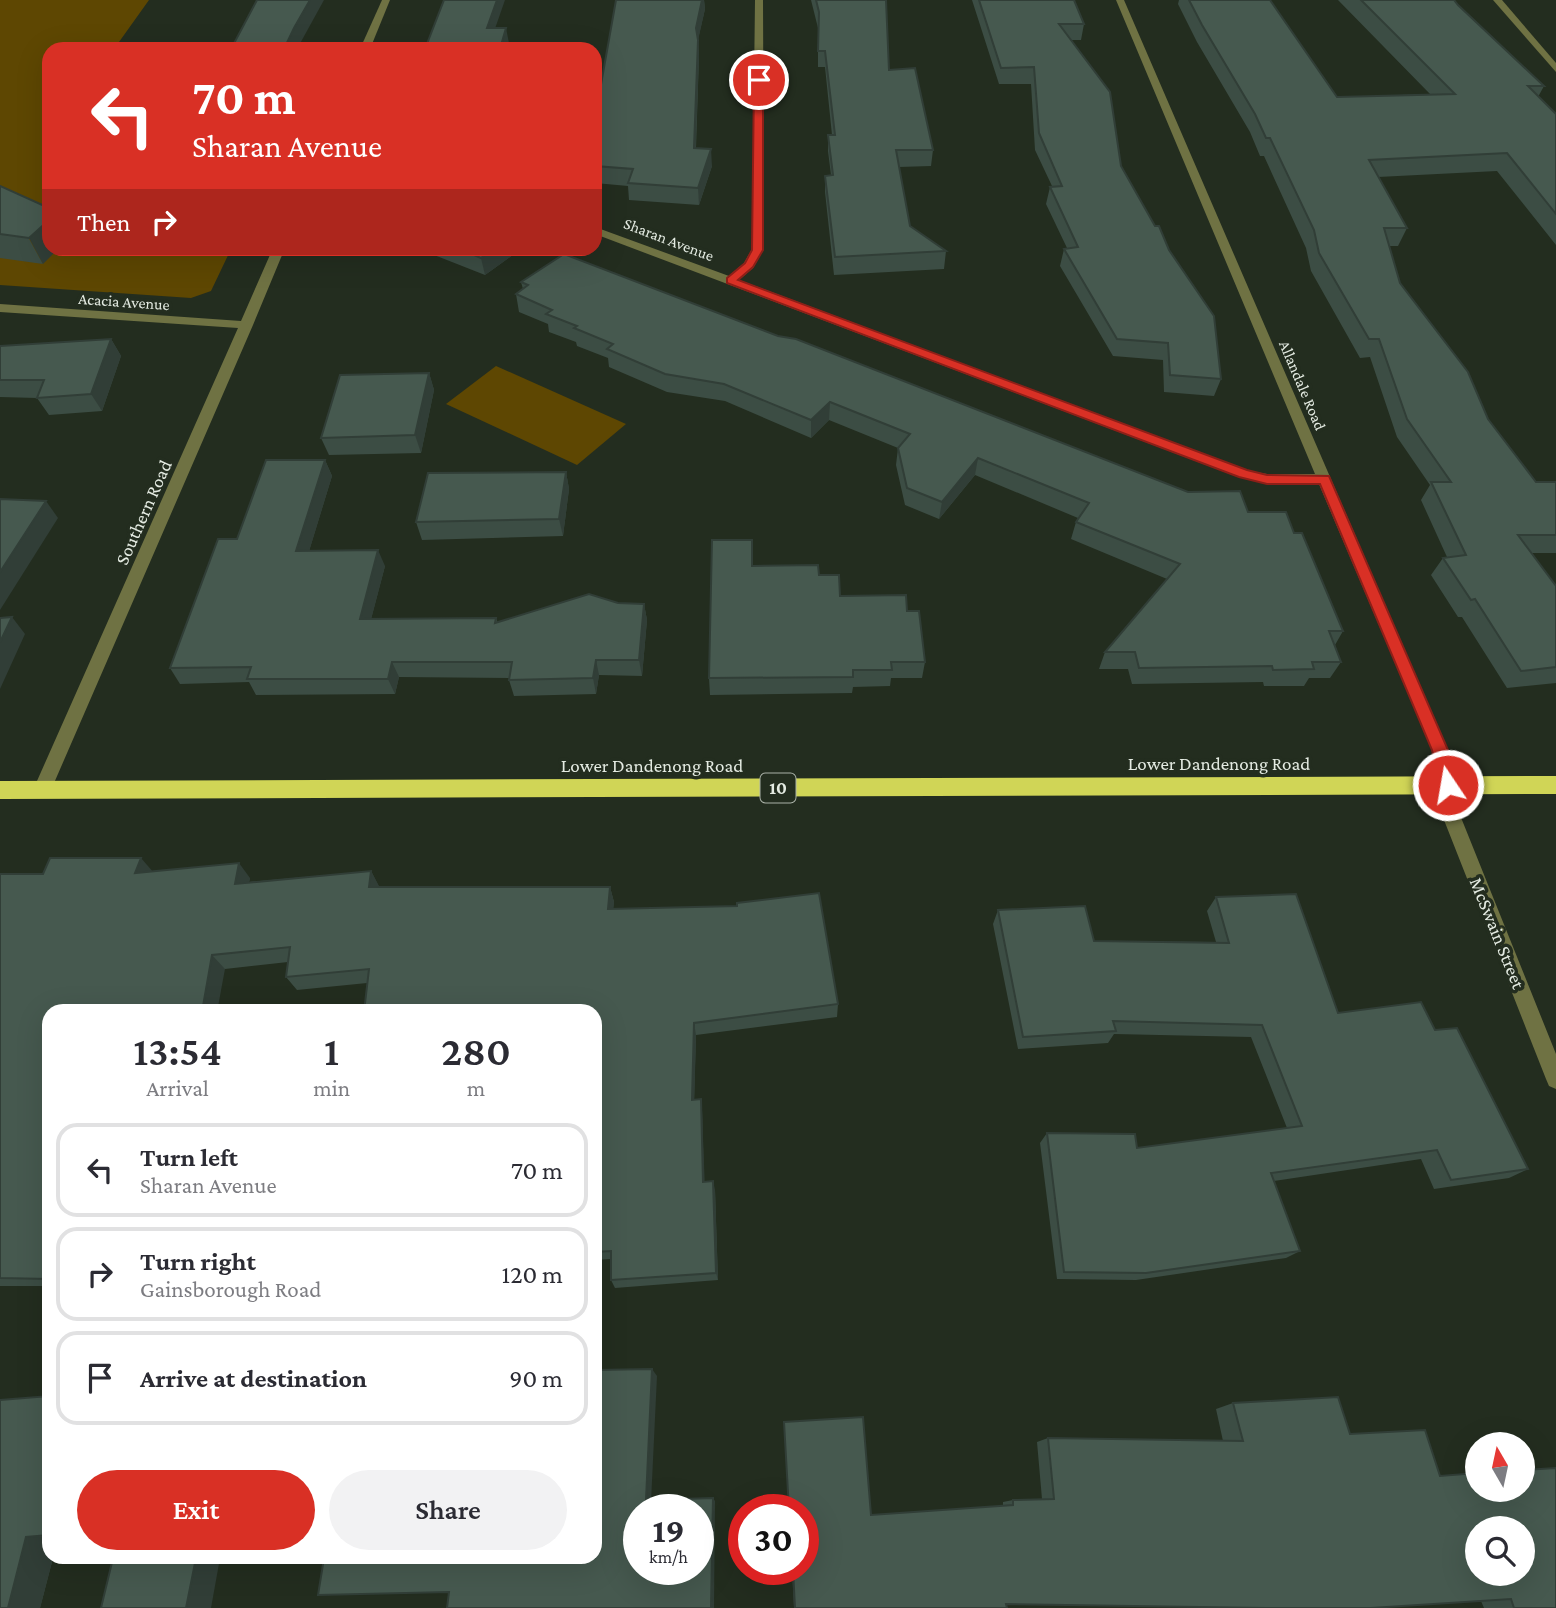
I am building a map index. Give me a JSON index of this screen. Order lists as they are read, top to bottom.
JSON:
{
  "streets": {
    "highway": ["Lower Dandenong Road", "10"],
    "street": [
      "Sharan Avenue",
      "Acacia Avenue",
      "Allandale Road",
      "Southern Road",
      "McSwain Street"
    ]
  },
  "crossings": [
    ["Sharan Avenue", "Allandale Road"],
    ["Acacia Avenue", "Southern Road"],
    ["Allandale Road", "Lower Dandenong Road"],
    ["Allandale Road", "McSwain Street"],
    ["Southern Road", "Lower Dandenong Road"],
    ["Lower Dandenong Road", "McSwain Street"]
  ],
  "north": "top",
  "page": {
    "turn": ["70 m", "Sharan Avenue"],
    "then": "Then",
    "eta": [
      "13:54",
      "Arrival",
      "1",
      "min",
      "280",
      "m"
    ],
    "list": [
      {
        "name": "Turn left",
        "note": "Sharan Avenue",
        "value": "70 m"
      },
      {
        "name": "Turn right",
        "note": "Gainsborough Road",
        "value": "120 m"
      },
      {
        "name": "Arrive at destination",
        "value": "90 m"
      }
    ],
    "buttons": ["Exit", "Share"],
    "speed": "19 km/h",
    "limit": "30"
  }
}
